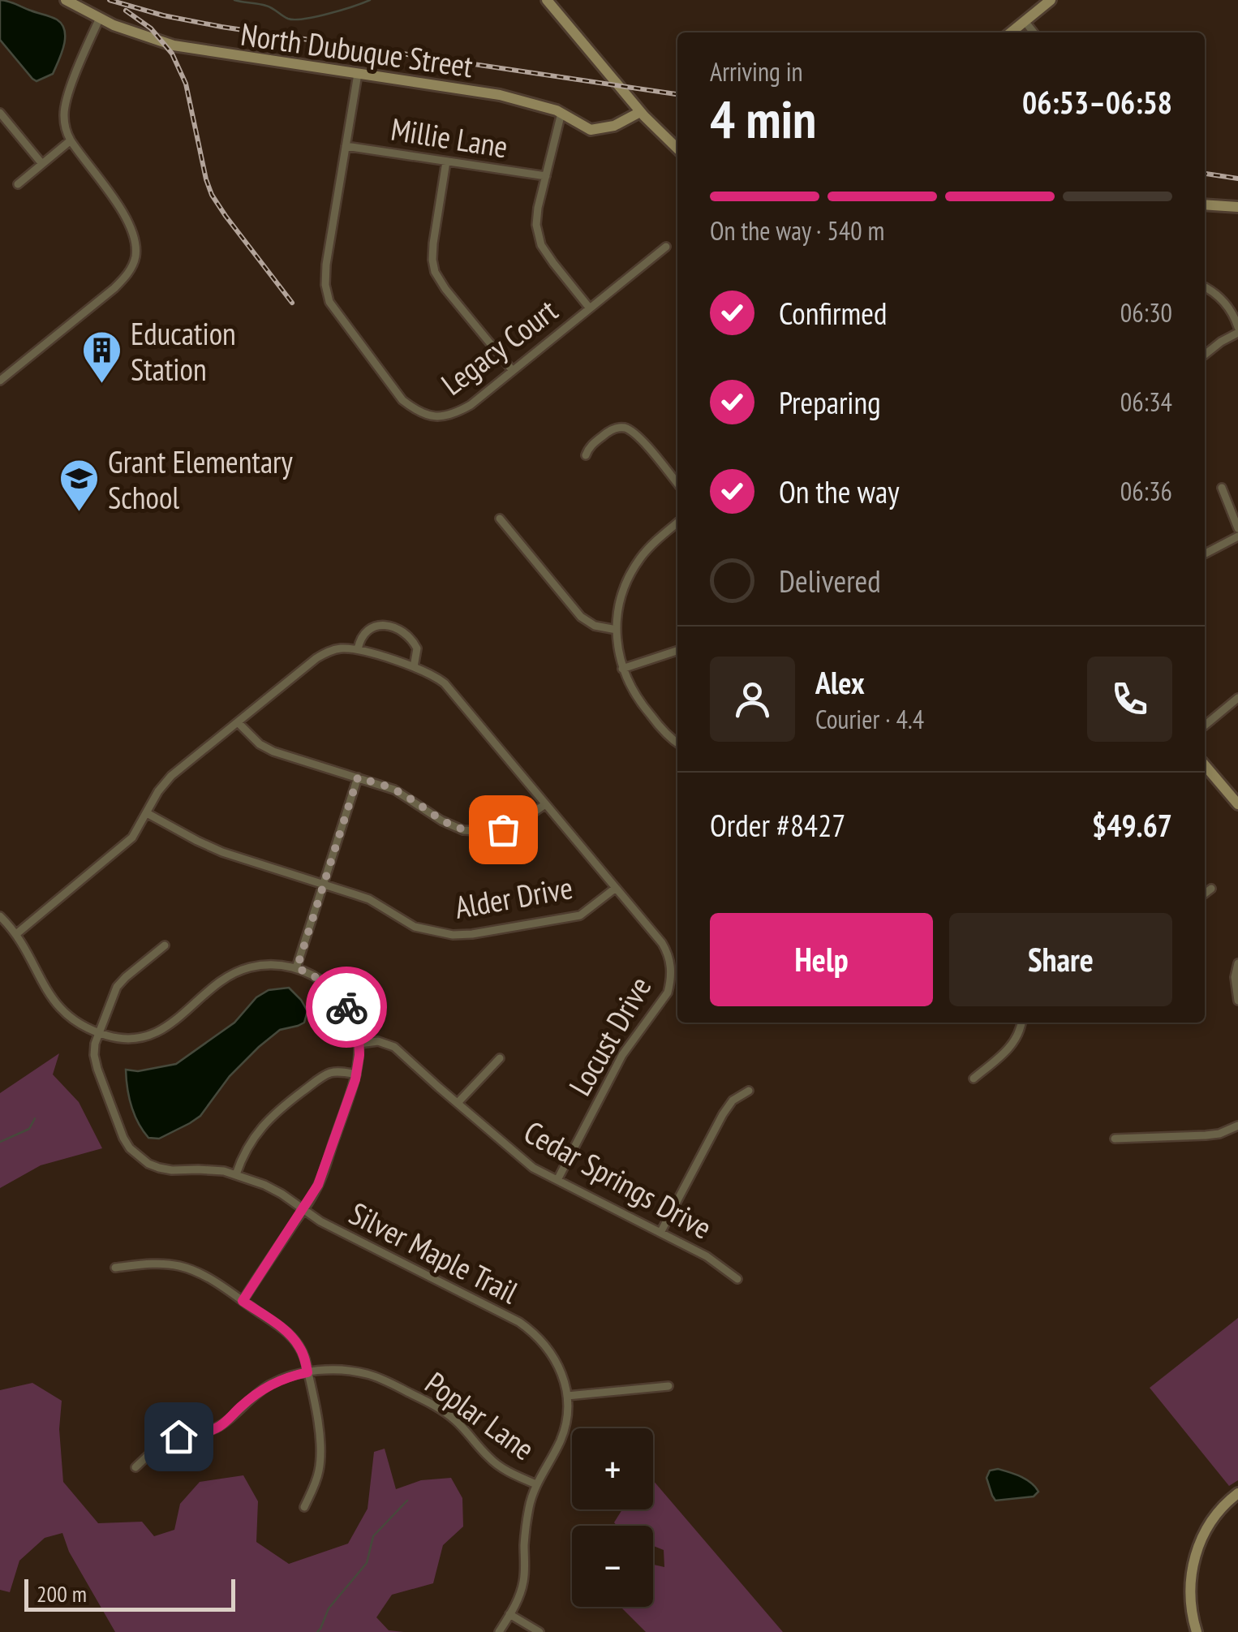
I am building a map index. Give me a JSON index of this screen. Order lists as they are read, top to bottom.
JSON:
{
  "streets": {
    "main road": ["North Dubuque Street"],
    "street": [
      "Millie Lane",
      "Legacy Court",
      "Alder Drive",
      "Locust Drive",
      "Cedar Springs Drive",
      "Silver Maple Trail",
      "Poplar Lane"
    ]
  },
  "crossings": [
    ["North Dubuque Street", "Legacy Court"],
    ["Millie Lane", "Legacy Court"],
    ["Alder Drive", "Locust Drive"],
    ["Locust Drive", "Cedar Springs Drive"],
    ["Silver Maple Trail", "Poplar Lane"]
  ],
  "places": {
    "building": ["Education Station"],
    "school or university": ["Grant Elementary School"]
  },
  "scale_bar": "200 m",
  "page": {
    "heading": ["4 min", "Arriving in", "06:53–06:58"],
    "panel": [
      "Alex",
      "Courier · 4.4",
      "Order #8427",
      "$49.67"
    ],
    "bar": "On the way · 540 m",
    "list": [
      ["Confirmed", "06:30"],
      ["Preparing", "06:34"],
      ["On the way", "06:36"],
      "Delivered"
    ],
    "buttons": ["Help", "Share"],
    "map_buttons": ["+", "−"],
    "scale": "200 m"
  }
}
